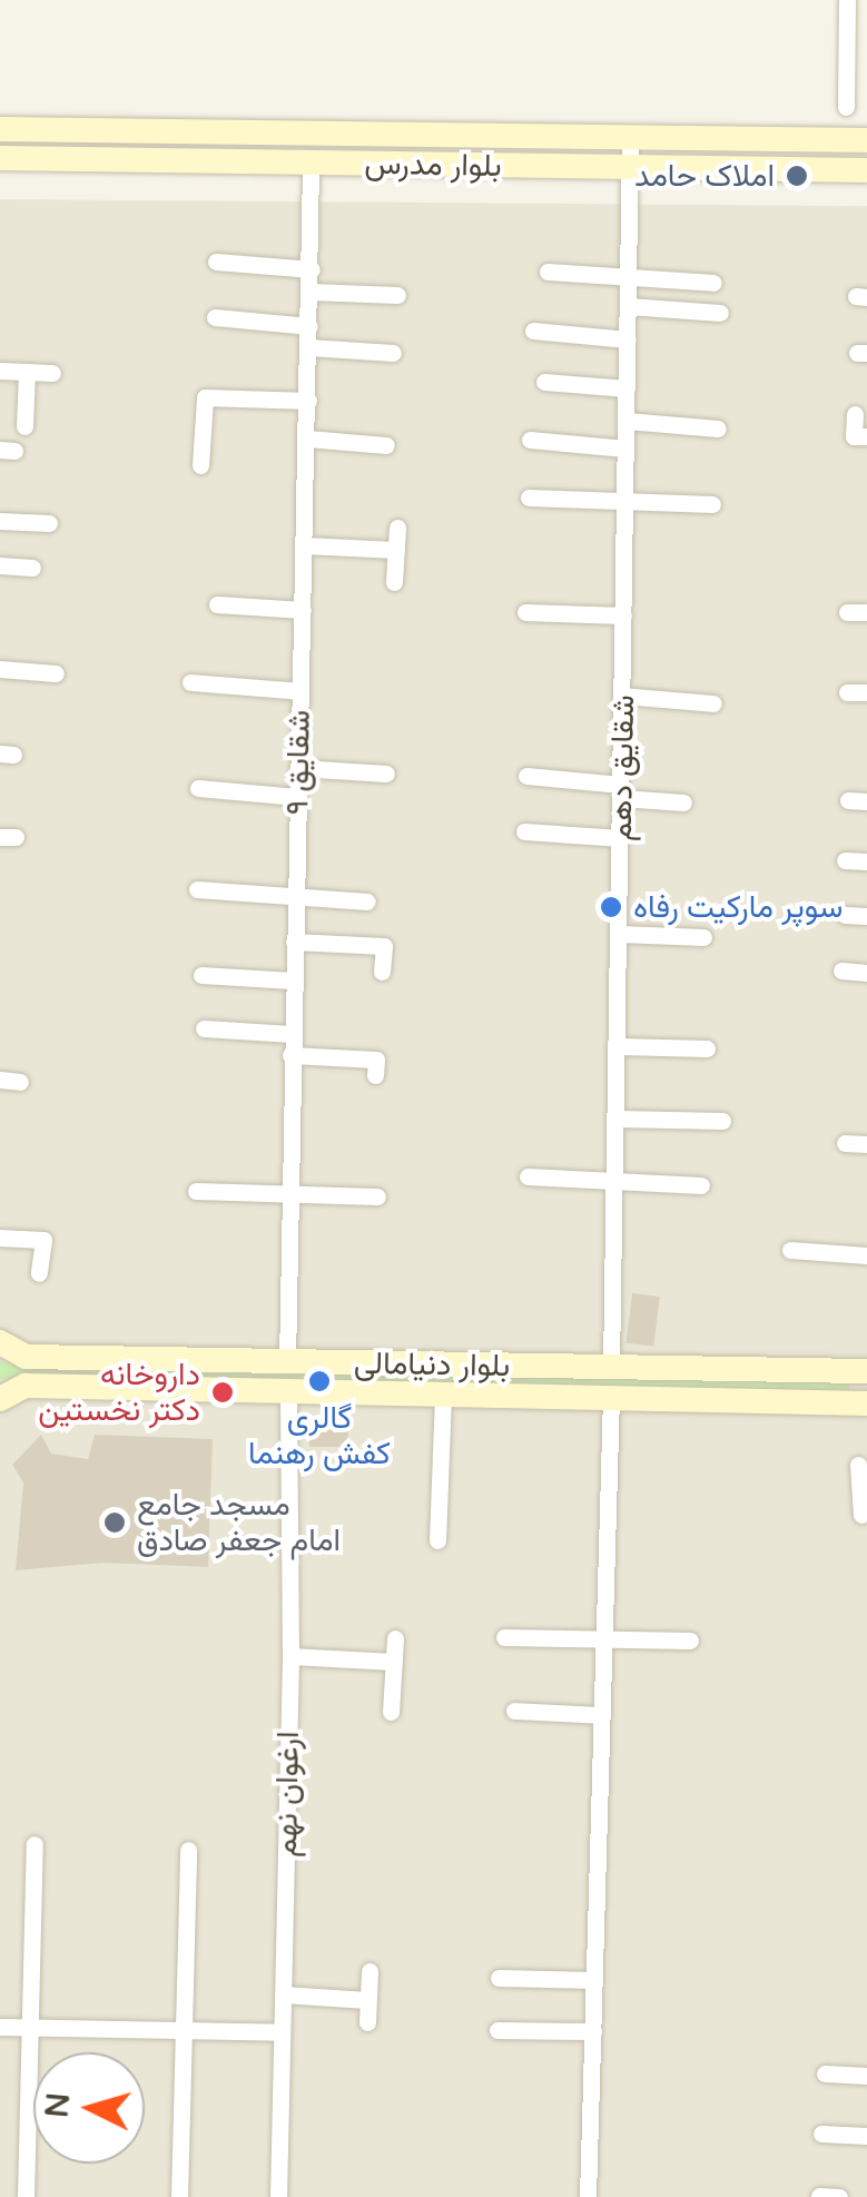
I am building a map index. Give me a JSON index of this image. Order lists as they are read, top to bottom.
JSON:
{
  "streets": {
    "main road": ["بلوار مدرس", "بلوار دنیامالی"],
    "street": ["شقایق ۹", "شقایق دهم", "ارغوان نهم"]
  },
  "crossings": [
    ["بلوار مدرس", "شقایق ۹"],
    ["بلوار مدرس", "شقایق دهم"],
    ["شقایق ۹", "بلوار دنیامالی"],
    ["شقایق دهم", "بلوار دنیامالی"],
    ["بلوار دنیامالی", "ارغوان نهم"]
  ],
  "places": [
    "املاک حامد",
    "سوپر مارکیت رفاه",
    "گالری کفش رهنما",
    "داروخانه دکتر نخستین",
    "مسجد جامع امام جعفر صادق"
  ],
  "north": "left"
}
